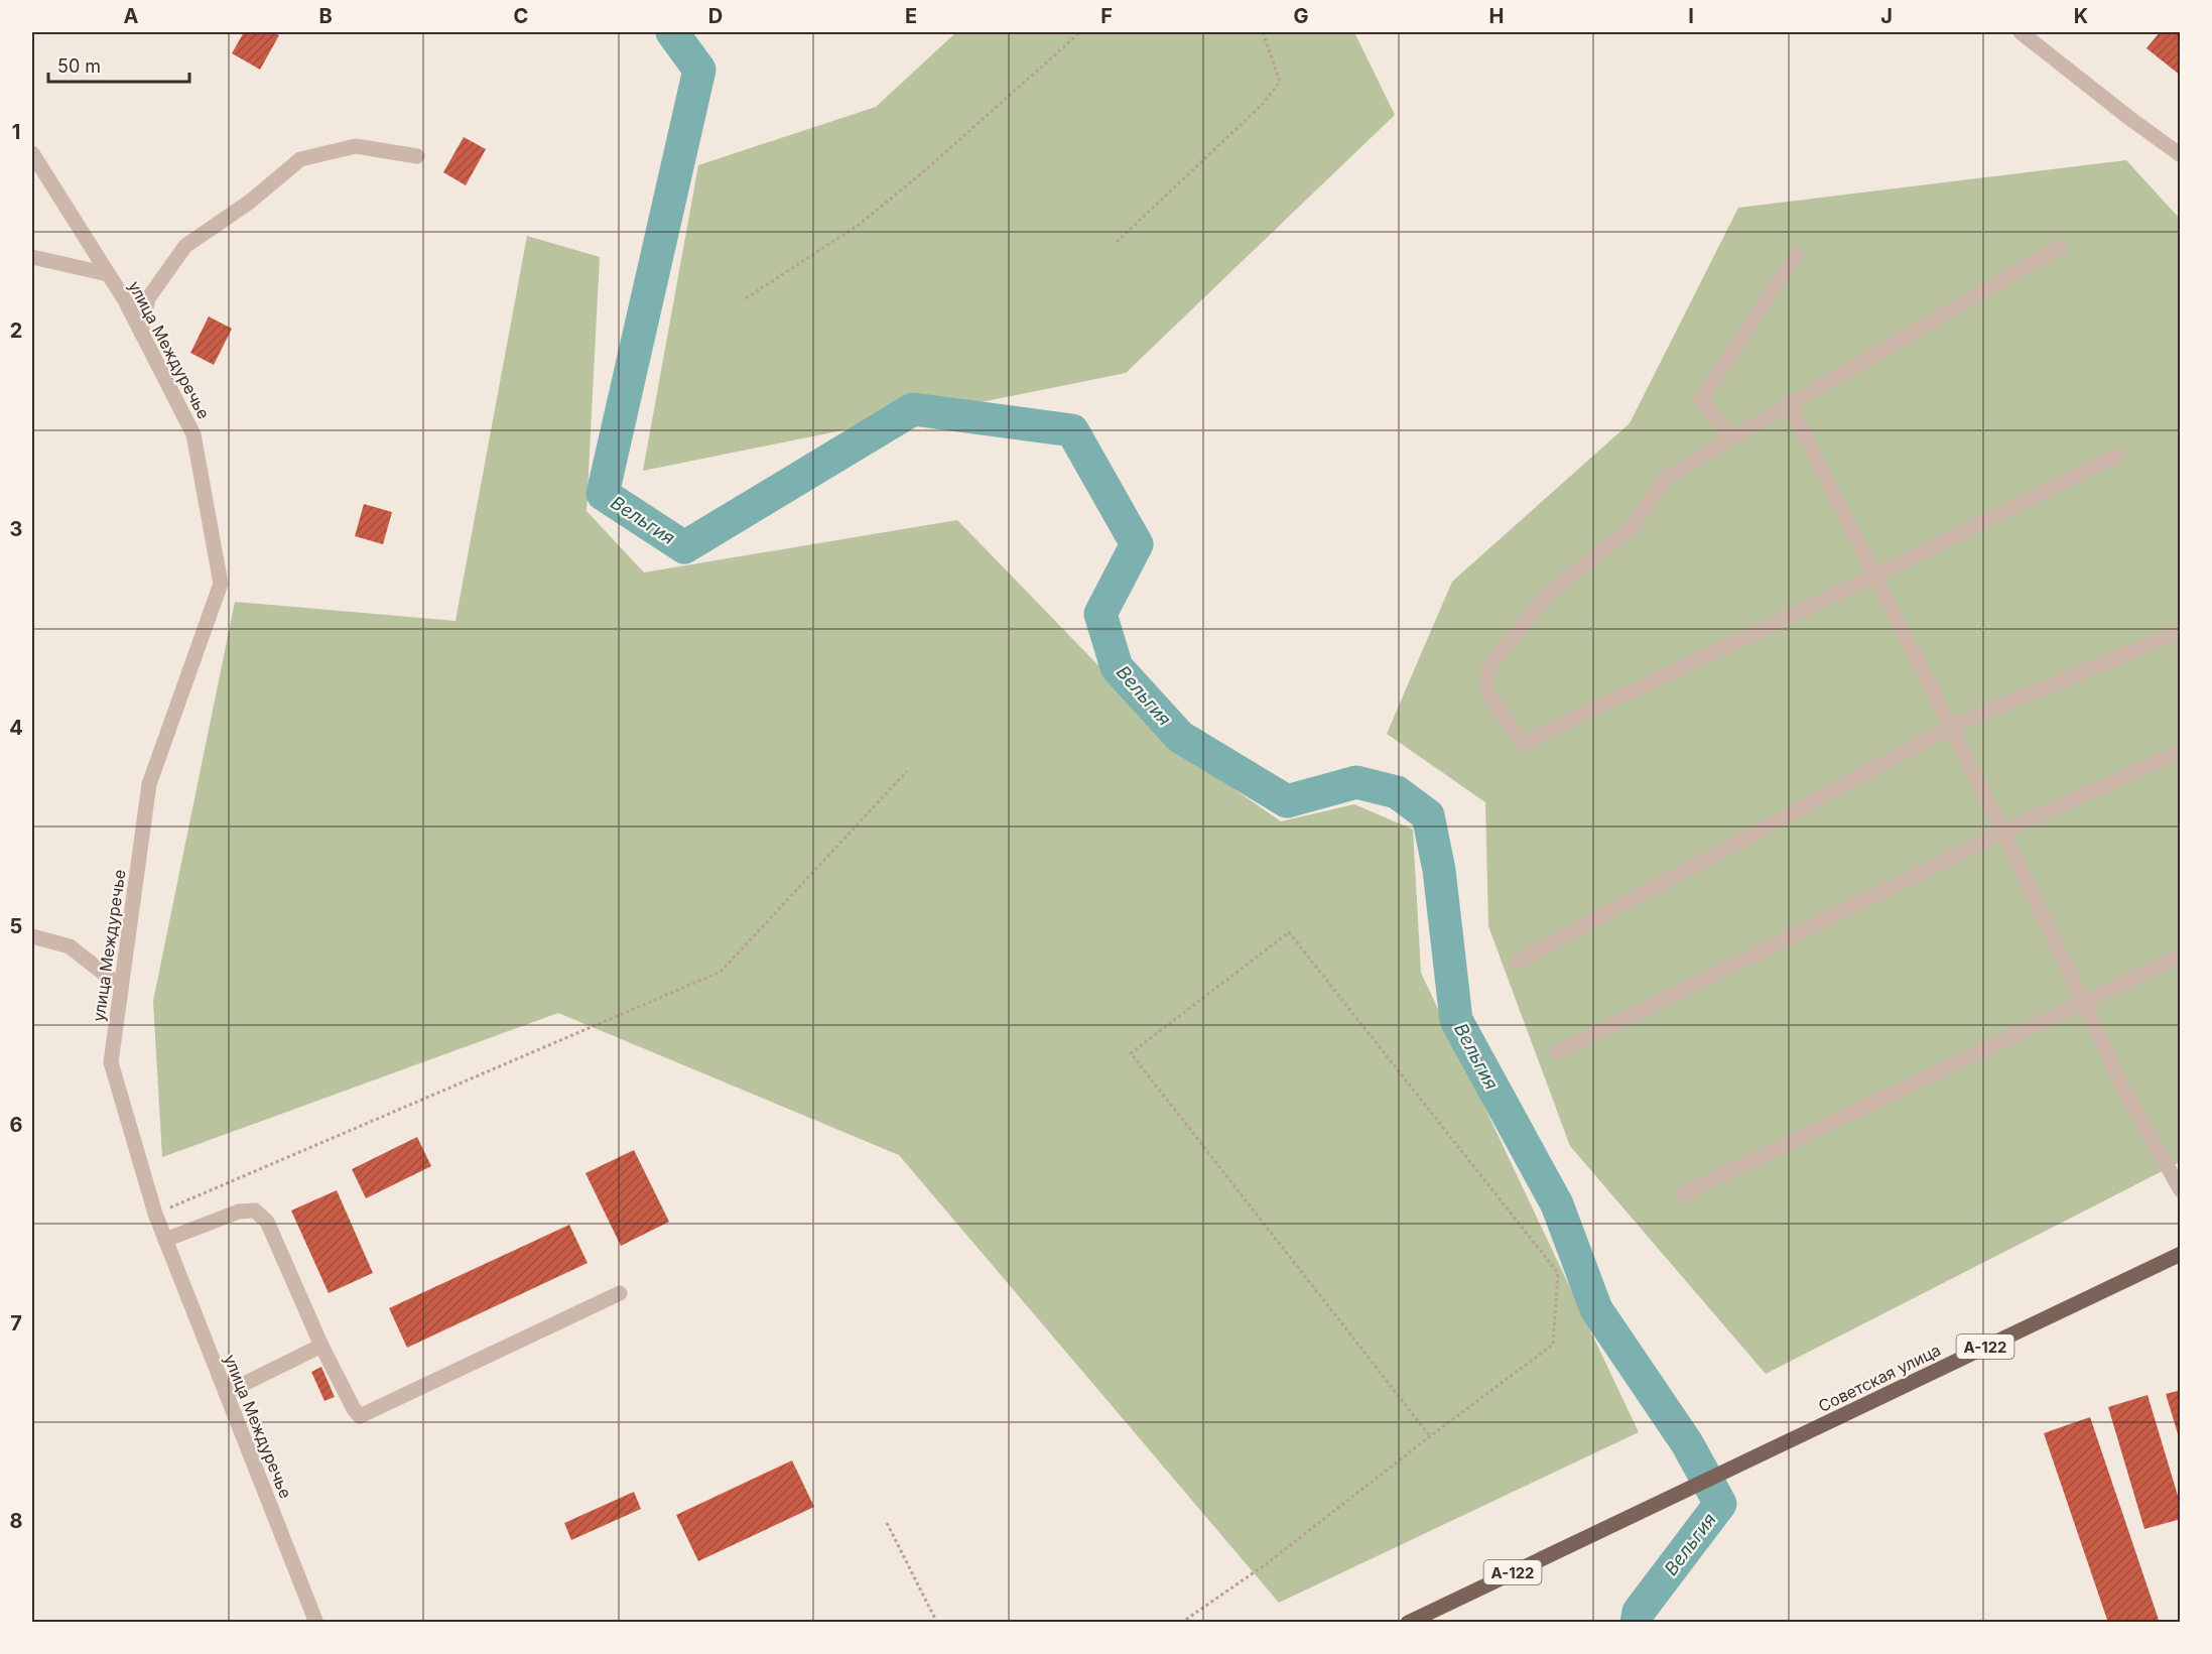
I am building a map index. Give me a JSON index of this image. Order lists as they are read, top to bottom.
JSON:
{
  "streets": {
    "main road": ["А-122", "Советская улица"],
    "street": ["улица Междуречье"]
  },
  "water": ["Вельгия"],
  "scale_bar": "50 m",
  "grid": {
    "columns": [
      "A",
      "B",
      "C",
      "D",
      "E",
      "F",
      "G",
      "H",
      "I",
      "J",
      "K"
    ],
    "rows": [
      "1",
      "2",
      "3",
      "4",
      "5",
      "6",
      "7",
      "8"
    ]
  }
}
